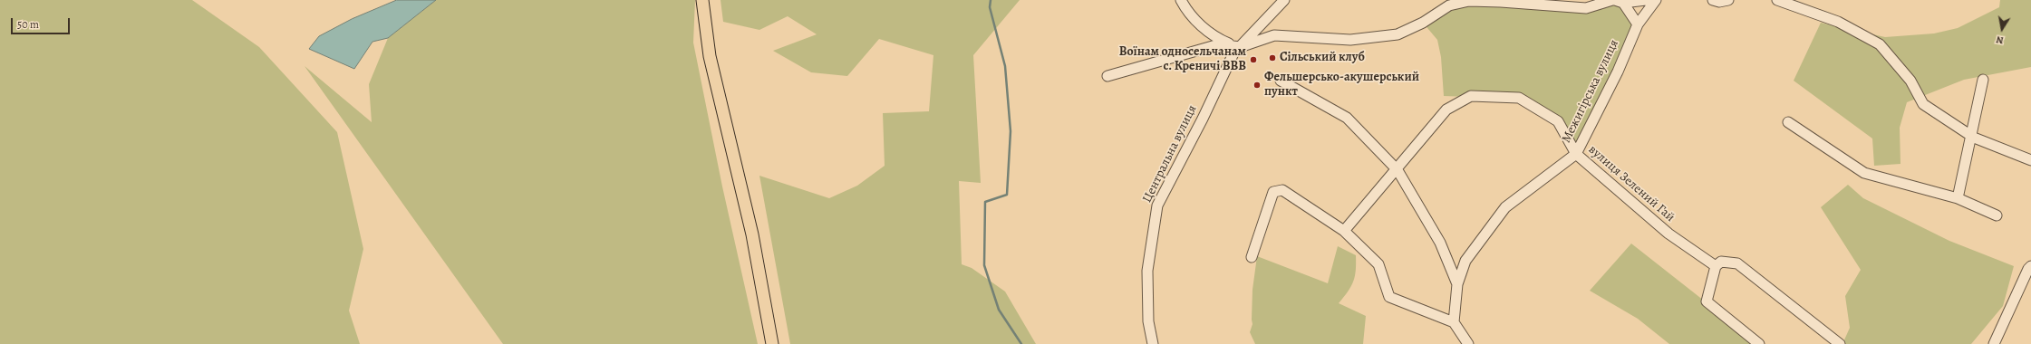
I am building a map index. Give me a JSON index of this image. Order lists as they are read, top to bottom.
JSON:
{
  "streets": {
    "street": ["Межигірська вулиця", "Центральна вулиця", "вулиця Зелений Гай"]
  },
  "crossings": [
    ["Межигірська вулиця", "вулиця Зелений Гай"]
  ],
  "places": ["Сільський клуб", "Воїнам односельчанам с. Креничі ВВВ", "Фельшерсько-акушерський пункт"],
  "scale_bar": "50 m",
  "north": "bottom"
}
